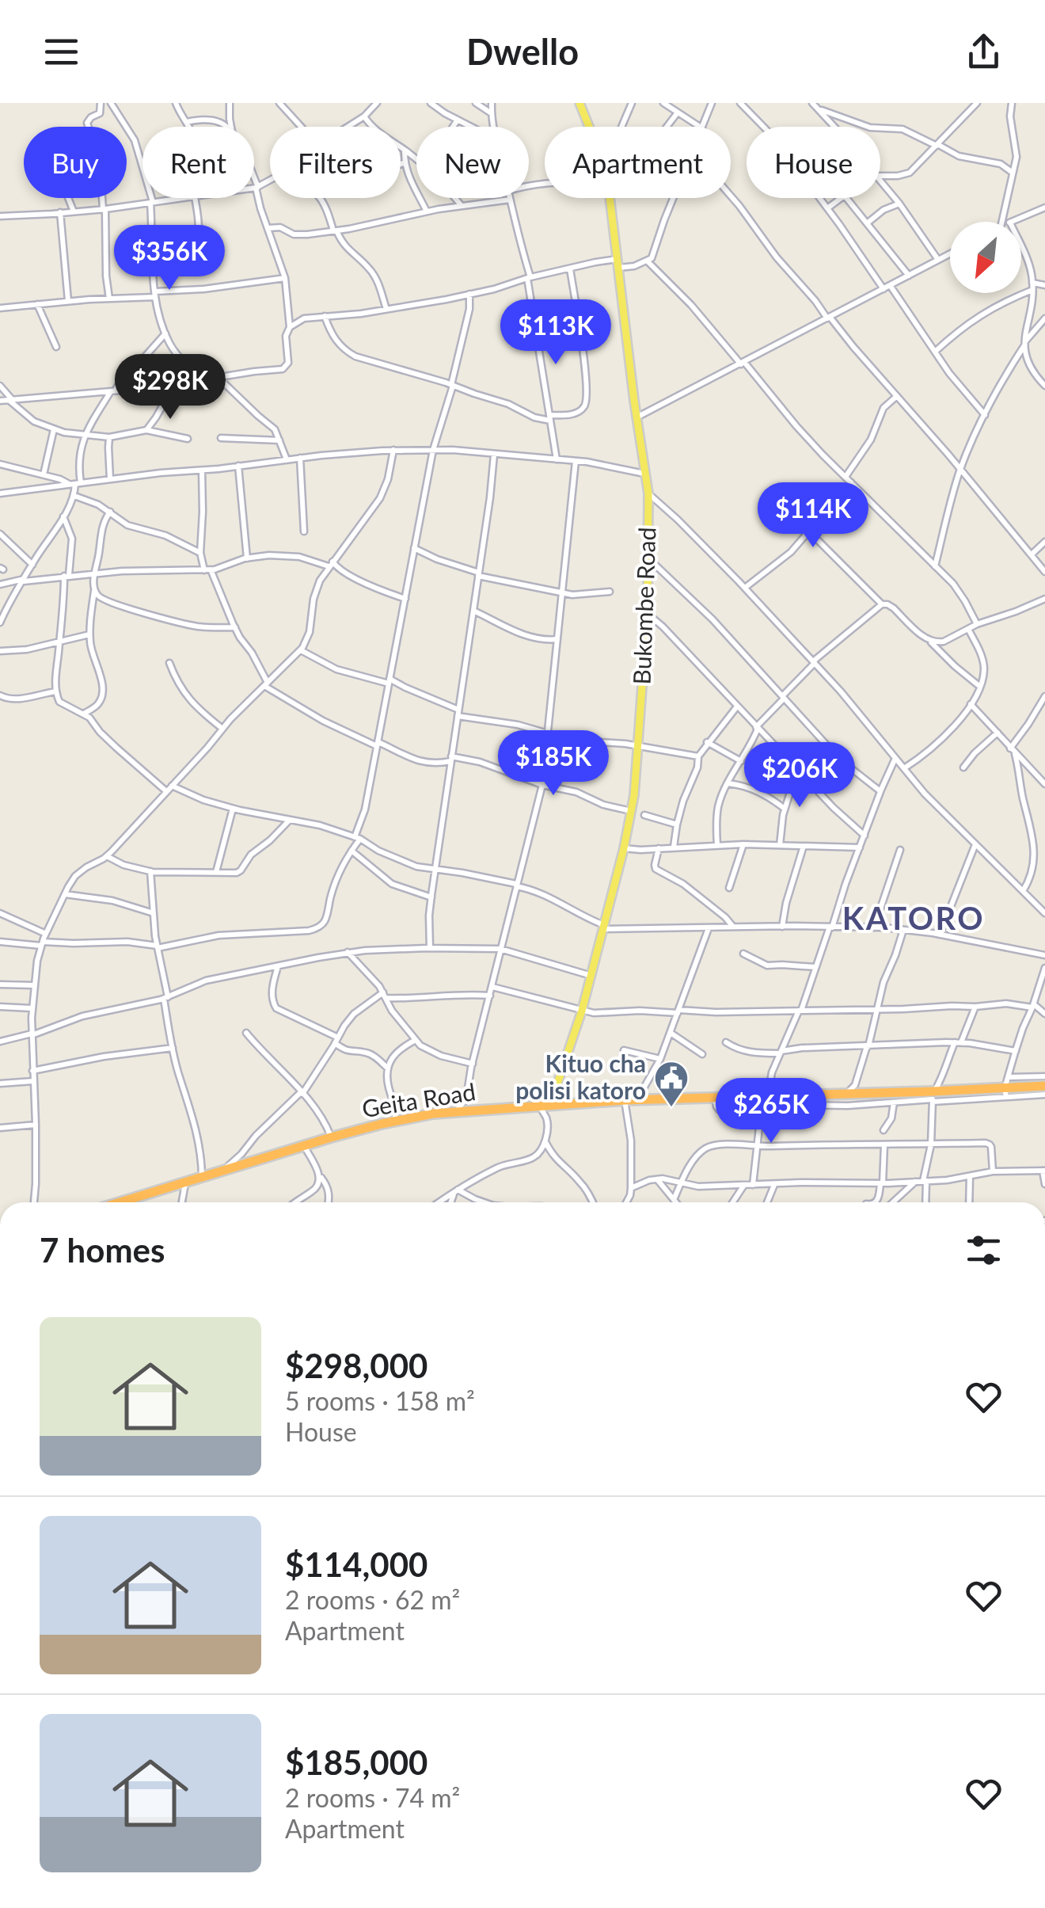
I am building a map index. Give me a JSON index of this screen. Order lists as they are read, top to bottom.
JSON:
{
  "streets": {
    "highway": ["Geita Road"],
    "main road": ["Bukombe Road"]
  },
  "crossings": [
    ["Bukombe Road", "Geita Road"]
  ],
  "districts": ["KATORO"],
  "places": {
    "public building": ["Kituo cha polisi katoro"]
  },
  "north": "bottom left",
  "page": {
    "header": "Dwello",
    "chip": [
      "Buy",
      "Rent",
      "Filters",
      "New",
      "Apartment",
      "House"
    ],
    "price": [
      "$356K",
      "$113K",
      "$298K",
      "$114K",
      "$185K",
      "$206K",
      "$265K"
    ],
    "heading": "7 homes",
    "list": [
      {
        "name": "$298,000",
        "note": "5 rooms · 158 m² · House"
      },
      {
        "name": "$114,000",
        "note": "2 rooms · 62 m² · Apartment"
      },
      {
        "name": "$185,000",
        "note": "2 rooms · 74 m² · Apartment"
      }
    ]
  }
}
